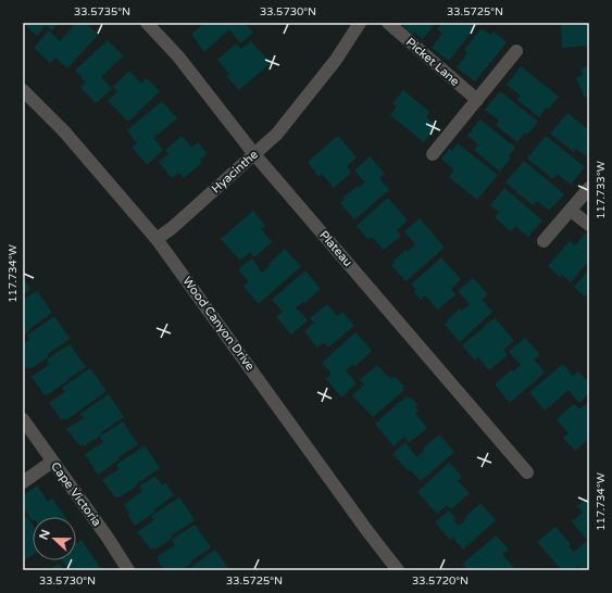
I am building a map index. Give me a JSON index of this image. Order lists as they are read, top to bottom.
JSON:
{
  "streets": {
    "street": [
      "Picket Lane",
      "Hyacinthe",
      "Plateau",
      "Wood Canyon Drive",
      "Cape Victoria"
    ]
  },
  "crossings": [
    ["Hyacinthe", "Plateau"],
    ["Hyacinthe", "Wood Canyon Drive"]
  ],
  "north": "left",
  "coordinates": [
    "33.5735°N",
    "33.5730°N",
    "33.5725°N",
    "117.733°W",
    "117.734°W",
    "33.5720°N"
  ]
}
